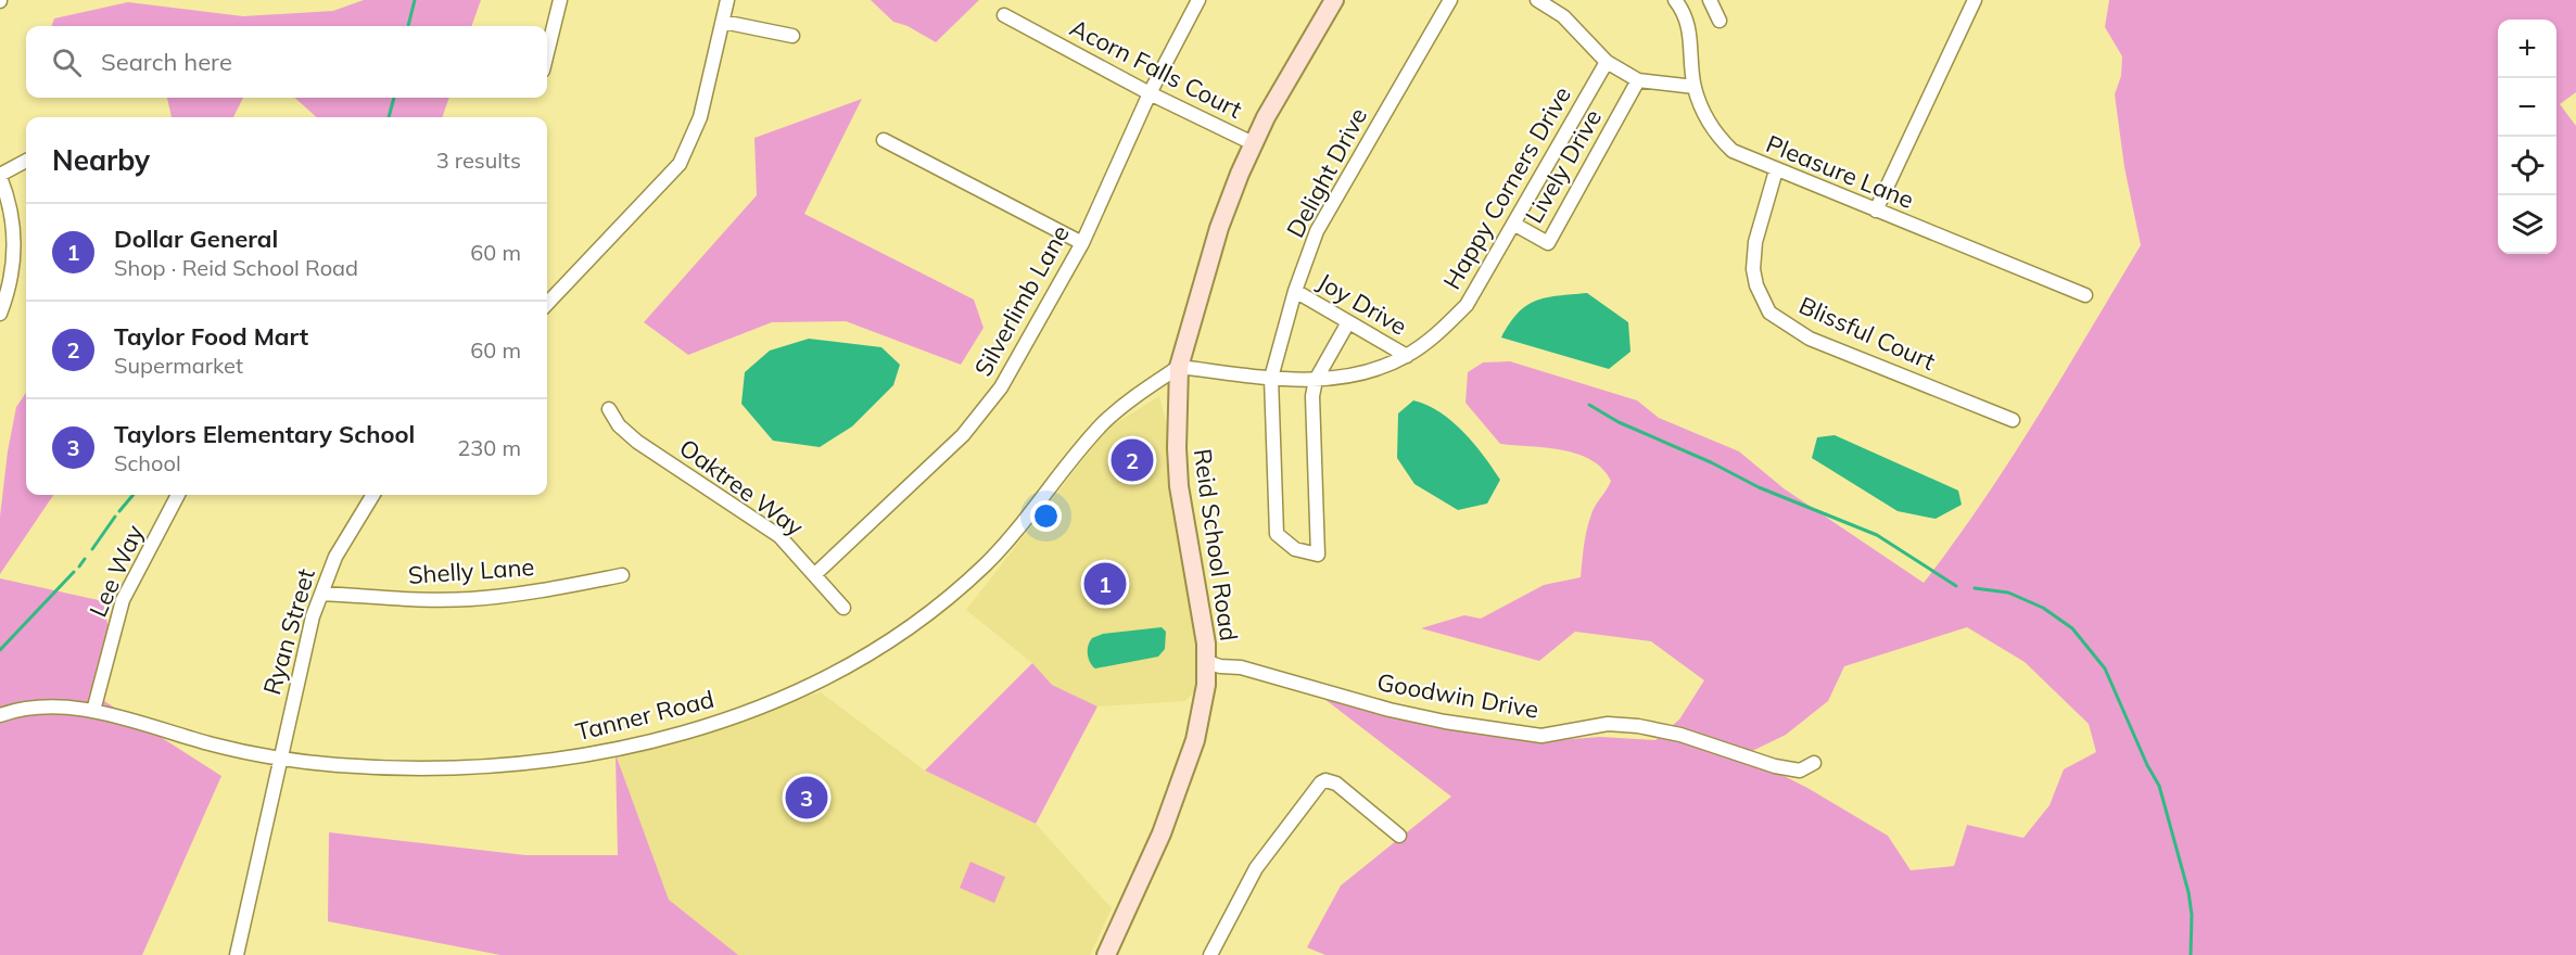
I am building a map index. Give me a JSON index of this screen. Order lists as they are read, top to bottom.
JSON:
{
  "streets": {
    "street": [
      "Acorn Falls Court",
      "Lively Drive",
      "Pleasure Lane",
      "Delight Drive",
      "Happy Corners Drive",
      "Silverlimb Lane",
      "Joy Drive",
      "Blissful Court",
      "Oaktree Way",
      "Reid School Road",
      "Lee Way",
      "Shelly Lane",
      "Ryan Street",
      "Goodwin Drive",
      "Tanner Road"
    ]
  },
  "crossings": [
    ["Acorn Falls Court", "Silverlimb Lane"],
    ["Acorn Falls Court", "Reid School Road"],
    ["Lively Drive", "Happy Corners Drive"],
    ["Pleasure Lane", "Blissful Court"],
    ["Delight Drive", "Happy Corners Drive"],
    ["Delight Drive", "Joy Drive"],
    ["Happy Corners Drive", "Joy Drive"],
    ["Happy Corners Drive", "Reid School Road"],
    ["Happy Corners Drive", "Tanner Road"],
    ["Silverlimb Lane", "Oaktree Way"],
    ["Reid School Road", "Goodwin Drive"],
    ["Reid School Road", "Tanner Road"],
    ["Lee Way", "Tanner Road"],
    ["Shelly Lane", "Ryan Street"],
    ["Ryan Street", "Tanner Road"]
  ],
  "page": {
    "map_buttons": ["+", "−"],
    "search": "Search here",
    "heading": ["Nearby", "3 results"],
    "list": [
      {
        "mark": "1",
        "name": "Dollar General",
        "note": "Shop · Reid School Road",
        "value": "60 m"
      },
      {
        "mark": "2",
        "name": "Taylor Food Mart",
        "note": "Supermarket",
        "value": "60 m"
      },
      {
        "mark": "3",
        "name": "Taylors Elementary School",
        "note": "School",
        "value": "230 m"
      }
    ],
    "pins": ["2", "1", "3"]
  }
}
